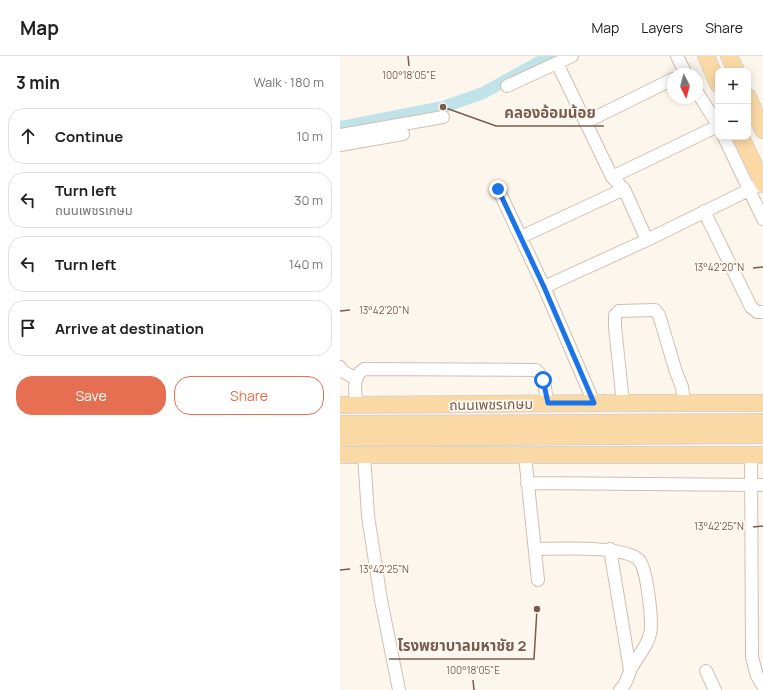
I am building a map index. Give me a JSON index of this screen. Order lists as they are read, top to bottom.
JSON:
{
  "streets": {
    "main road": ["ถนนเพชรเกษม"]
  },
  "places": ["คลองอ้อมน้อย", "โรงพยาบาลมหาชัย 2"],
  "north": "bottom",
  "page": {
    "header": "Map",
    "nav": ["Map", "Layers", "Share"],
    "heading": ["3 min", "Walk · 180 m"],
    "map_buttons": ["+", "−"],
    "list": [
      ["Continue", "10 m"],
      ["Turn left", "ถนนเพชรเกษม", "30 m"],
      ["Turn left", "140 m"],
      "Arrive at destination"
    ],
    "buttons": ["Save", "Share"]
  },
  "coordinates": ["100°18'05\"E", "13°42'20\"N", "13°42'25\"N"]
}
